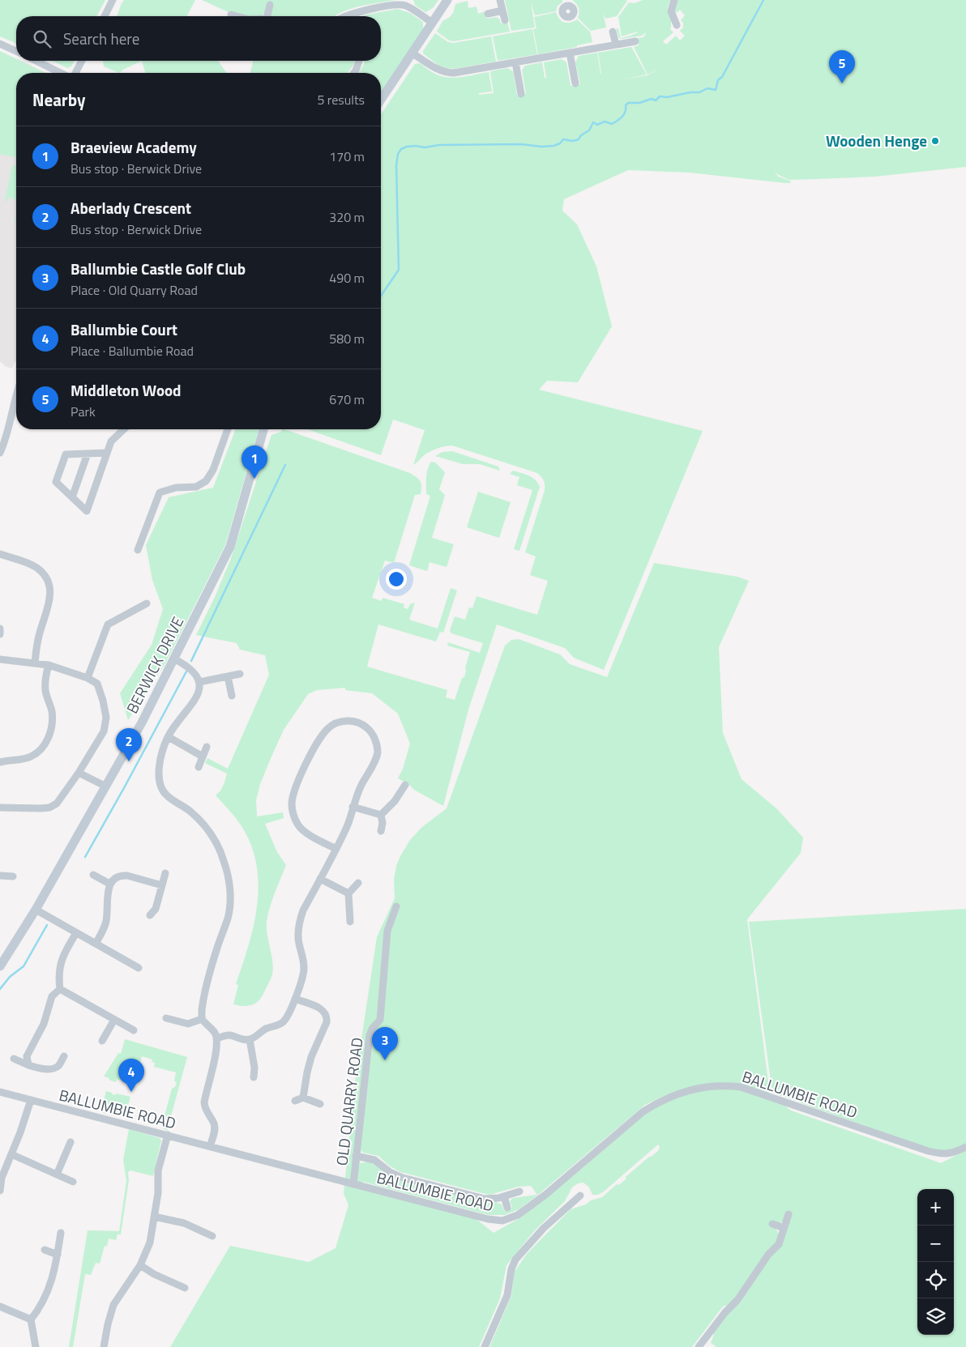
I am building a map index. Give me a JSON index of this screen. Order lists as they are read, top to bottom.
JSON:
{
  "streets": {
    "street": ["BERWICK DRIVE", "BALLUMBIE ROAD", "OLD QUARRY ROAD"]
  },
  "crossings": [
    ["BALLUMBIE ROAD", "OLD QUARRY ROAD"]
  ],
  "places": ["Wooden Henge"],
  "page": {
    "search": "Search here",
    "pins": [
      "5",
      "1",
      "2",
      "3",
      "4"
    ],
    "heading": ["Nearby", "5 results"],
    "list": [
      {
        "mark": "1",
        "name": "Braeview Academy",
        "note": "Bus stop · Berwick Drive",
        "value": "170 m"
      },
      {
        "mark": "2",
        "name": "Aberlady Crescent",
        "note": "Bus stop · Berwick Drive",
        "value": "320 m"
      },
      {
        "mark": "3",
        "name": "Ballumbie Castle Golf Club",
        "note": "Place · Old Quarry Road",
        "value": "490 m"
      },
      {
        "mark": "4",
        "name": "Ballumbie Court",
        "note": "Place · Ballumbie Road",
        "value": "580 m"
      },
      {
        "mark": "5",
        "name": "Middleton Wood",
        "note": "Park",
        "value": "670 m"
      }
    ],
    "map_buttons": ["+", "−"]
  }
}
